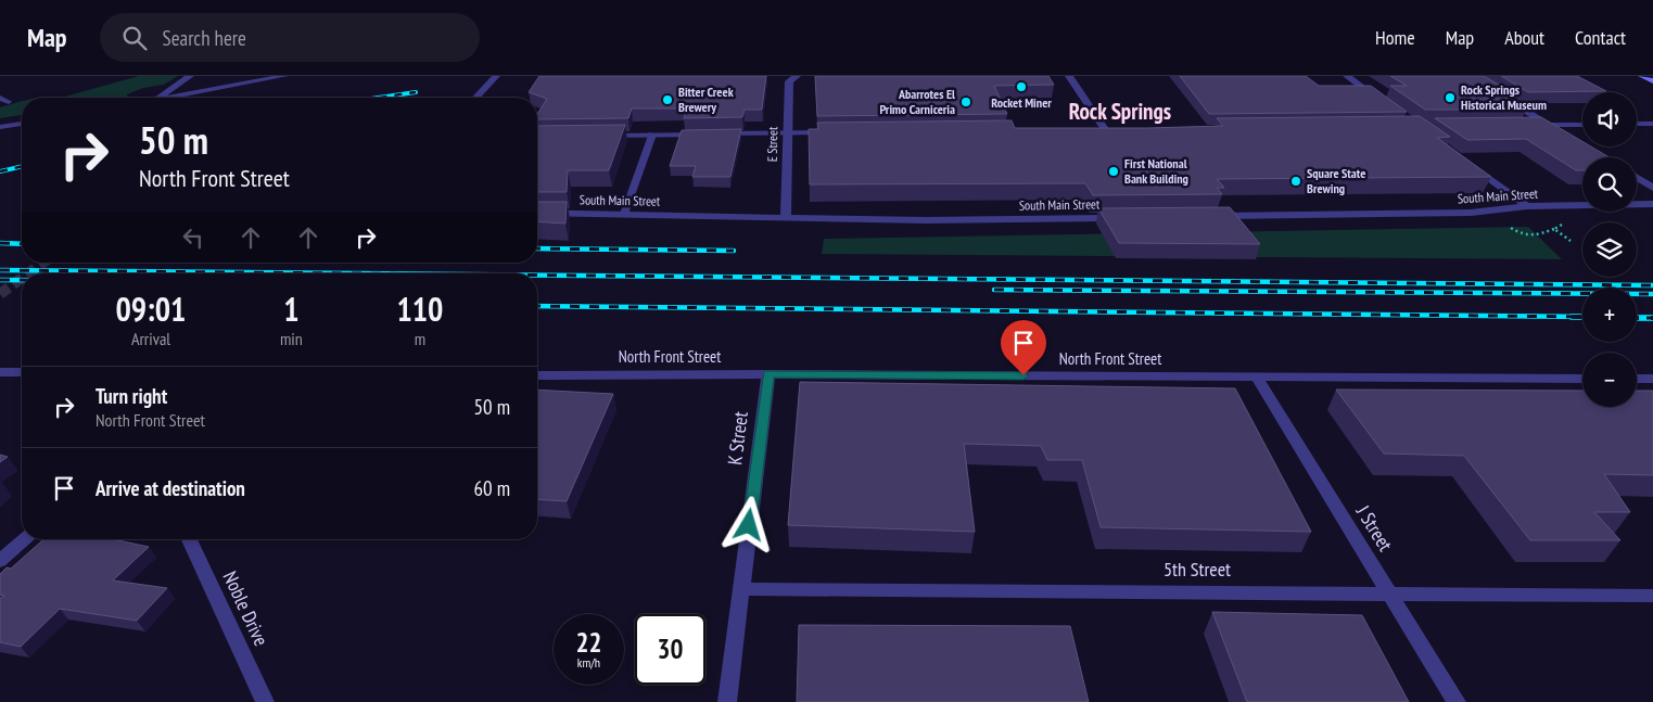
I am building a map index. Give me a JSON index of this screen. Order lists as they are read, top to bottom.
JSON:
{
  "streets": {
    "street": [
      "E Street",
      "South Main Street",
      "North Front Street",
      "K Street",
      "J Street",
      "5th Street",
      "Noble Drive"
    ]
  },
  "crossings": [
    ["E Street", "South Main Street"],
    ["North Front Street", "K Street"],
    ["North Front Street", "J Street"],
    ["K Street", "5th Street"],
    ["J Street", "5th Street"]
  ],
  "districts": ["Rock Springs"],
  "places": [
    "Rocket Miner",
    "Rock Springs Historical Museum",
    "Bitter Creek Brewery",
    "Abarrotes El Primo Carniceria",
    "First National Bank Building",
    "Square State Brewing"
  ],
  "page": {
    "header": "Map",
    "search": "Search here",
    "nav": [
      "Home",
      "Map",
      "About",
      "Contact"
    ],
    "map_buttons": ["+", "−"],
    "turn": ["50 m", "North Front Street"],
    "eta": [
      "09:01",
      "Arrival",
      "1",
      "min",
      "110",
      "m"
    ],
    "list": [
      {
        "name": "Turn right",
        "note": "North Front Street",
        "value": "50 m"
      },
      {
        "name": "Arrive at destination",
        "value": "60 m"
      }
    ],
    "speed": "22 km/h",
    "limit": "30"
  }
}
